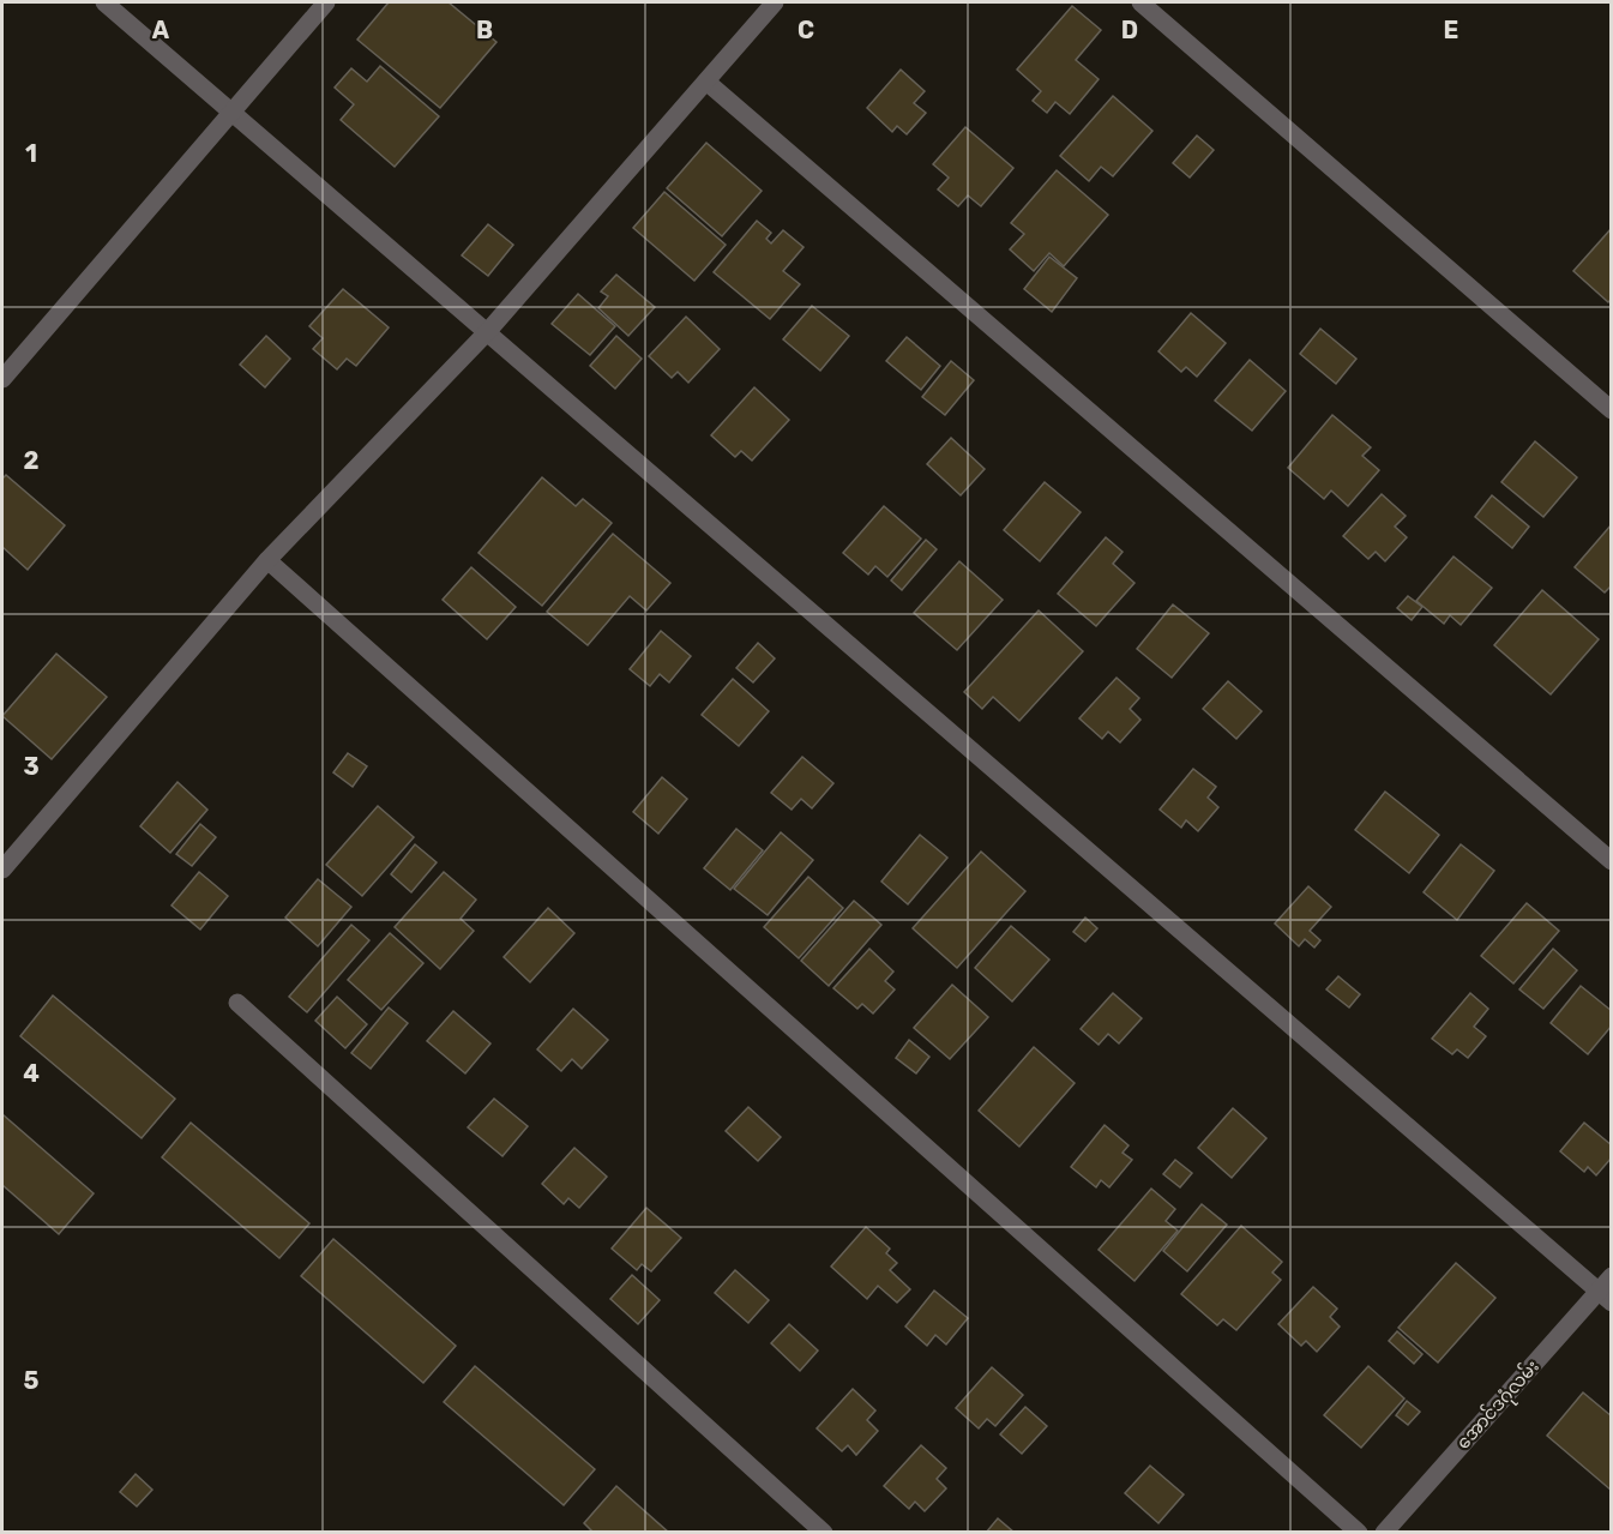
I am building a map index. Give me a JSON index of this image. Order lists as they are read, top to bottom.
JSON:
{
  "streets": {
    "street": ["အောင်ဒဂုံလမ်း"]
  },
  "grid": {
    "columns": [
      "A",
      "B",
      "C",
      "D",
      "E"
    ],
    "rows": [
      "1",
      "2",
      "3",
      "4",
      "5"
    ]
  }
}
